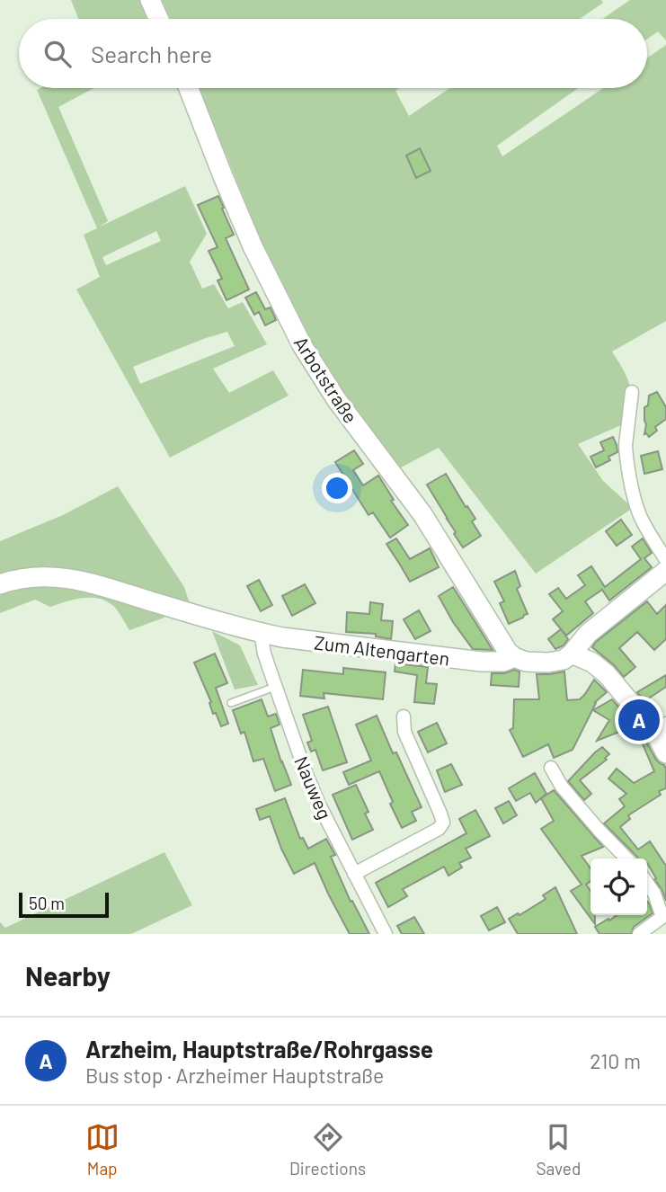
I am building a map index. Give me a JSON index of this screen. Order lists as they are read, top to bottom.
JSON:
{
  "streets": {
    "street": ["Arbotstraße", "Zum Altengarten", "Nauweg"]
  },
  "crossings": [
    ["Arbotstraße", "Zum Altengarten"],
    ["Zum Altengarten", "Nauweg"]
  ],
  "scale_bar": "50 m",
  "page": {
    "search": "Search here",
    "pins": "A",
    "scale": "50 m",
    "heading": "Nearby",
    "list": [
      {
        "mark": "A",
        "name": "Arzheim, Hauptstraße/Rohrgasse",
        "note": "Bus stop · Arzheimer Hauptstraße",
        "value": "210 m"
      }
    ],
    "nav": ["Map", "Directions", "Saved"]
  }
}
